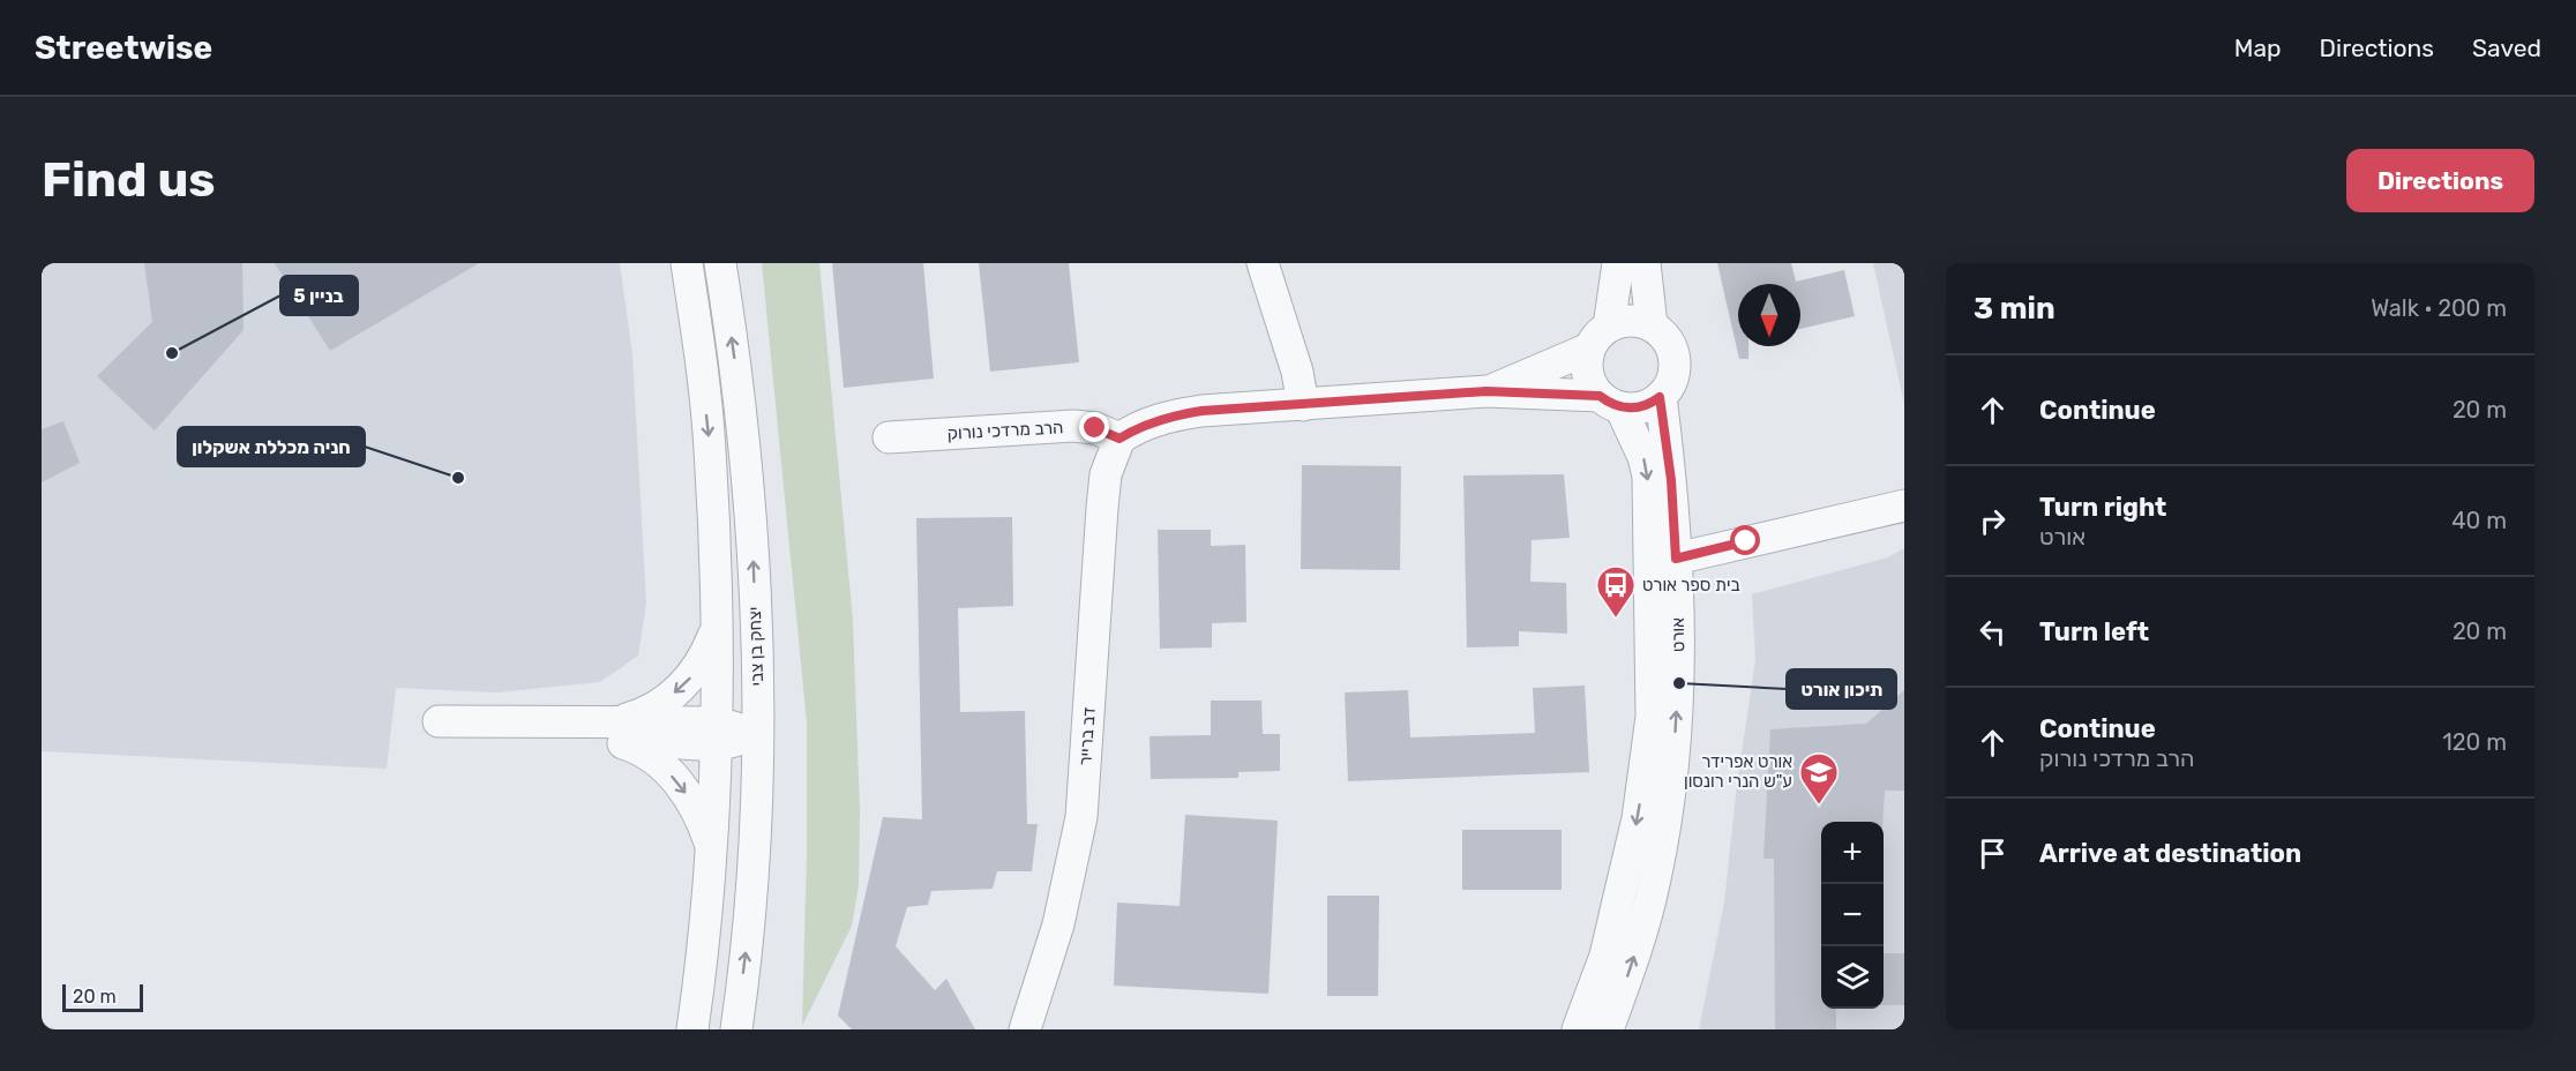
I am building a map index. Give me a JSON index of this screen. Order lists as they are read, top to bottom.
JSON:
{
  "streets": {
    "street": [
      "הרב מרדכי נורוק",
      "אורט",
      "יצחק בן צבי",
      "דב ברייר"
    ]
  },
  "crossings": [
    ["הרב מרדכי נורוק", "דב ברייר"]
  ],
  "places": {
    "other": ["בניין 5", "חניה מכללת אשקלון", "תיכון אורט"],
    "bus stop": ["בית ספר אורט"],
    "school or university": ["אורט אפרידר ע\"ש הנרי רונסון"]
  },
  "scale_bar": "20 m",
  "north": "bottom",
  "page": {
    "header": "Streetwise",
    "nav": ["Map", "Directions", "Saved"],
    "buttons": "Directions",
    "title": "Find us",
    "heading": ["3 min", "Walk · 200 m"],
    "list": [
      ["Continue", "20 m"],
      ["Turn right", "אורט", "40 m"],
      ["Turn left", "20 m"],
      ["Continue", "הרב מרדכי נורוק", "120 m"],
      "Arrive at destination"
    ],
    "map_buttons": ["+", "−"],
    "scale": "20 m"
  }
}
